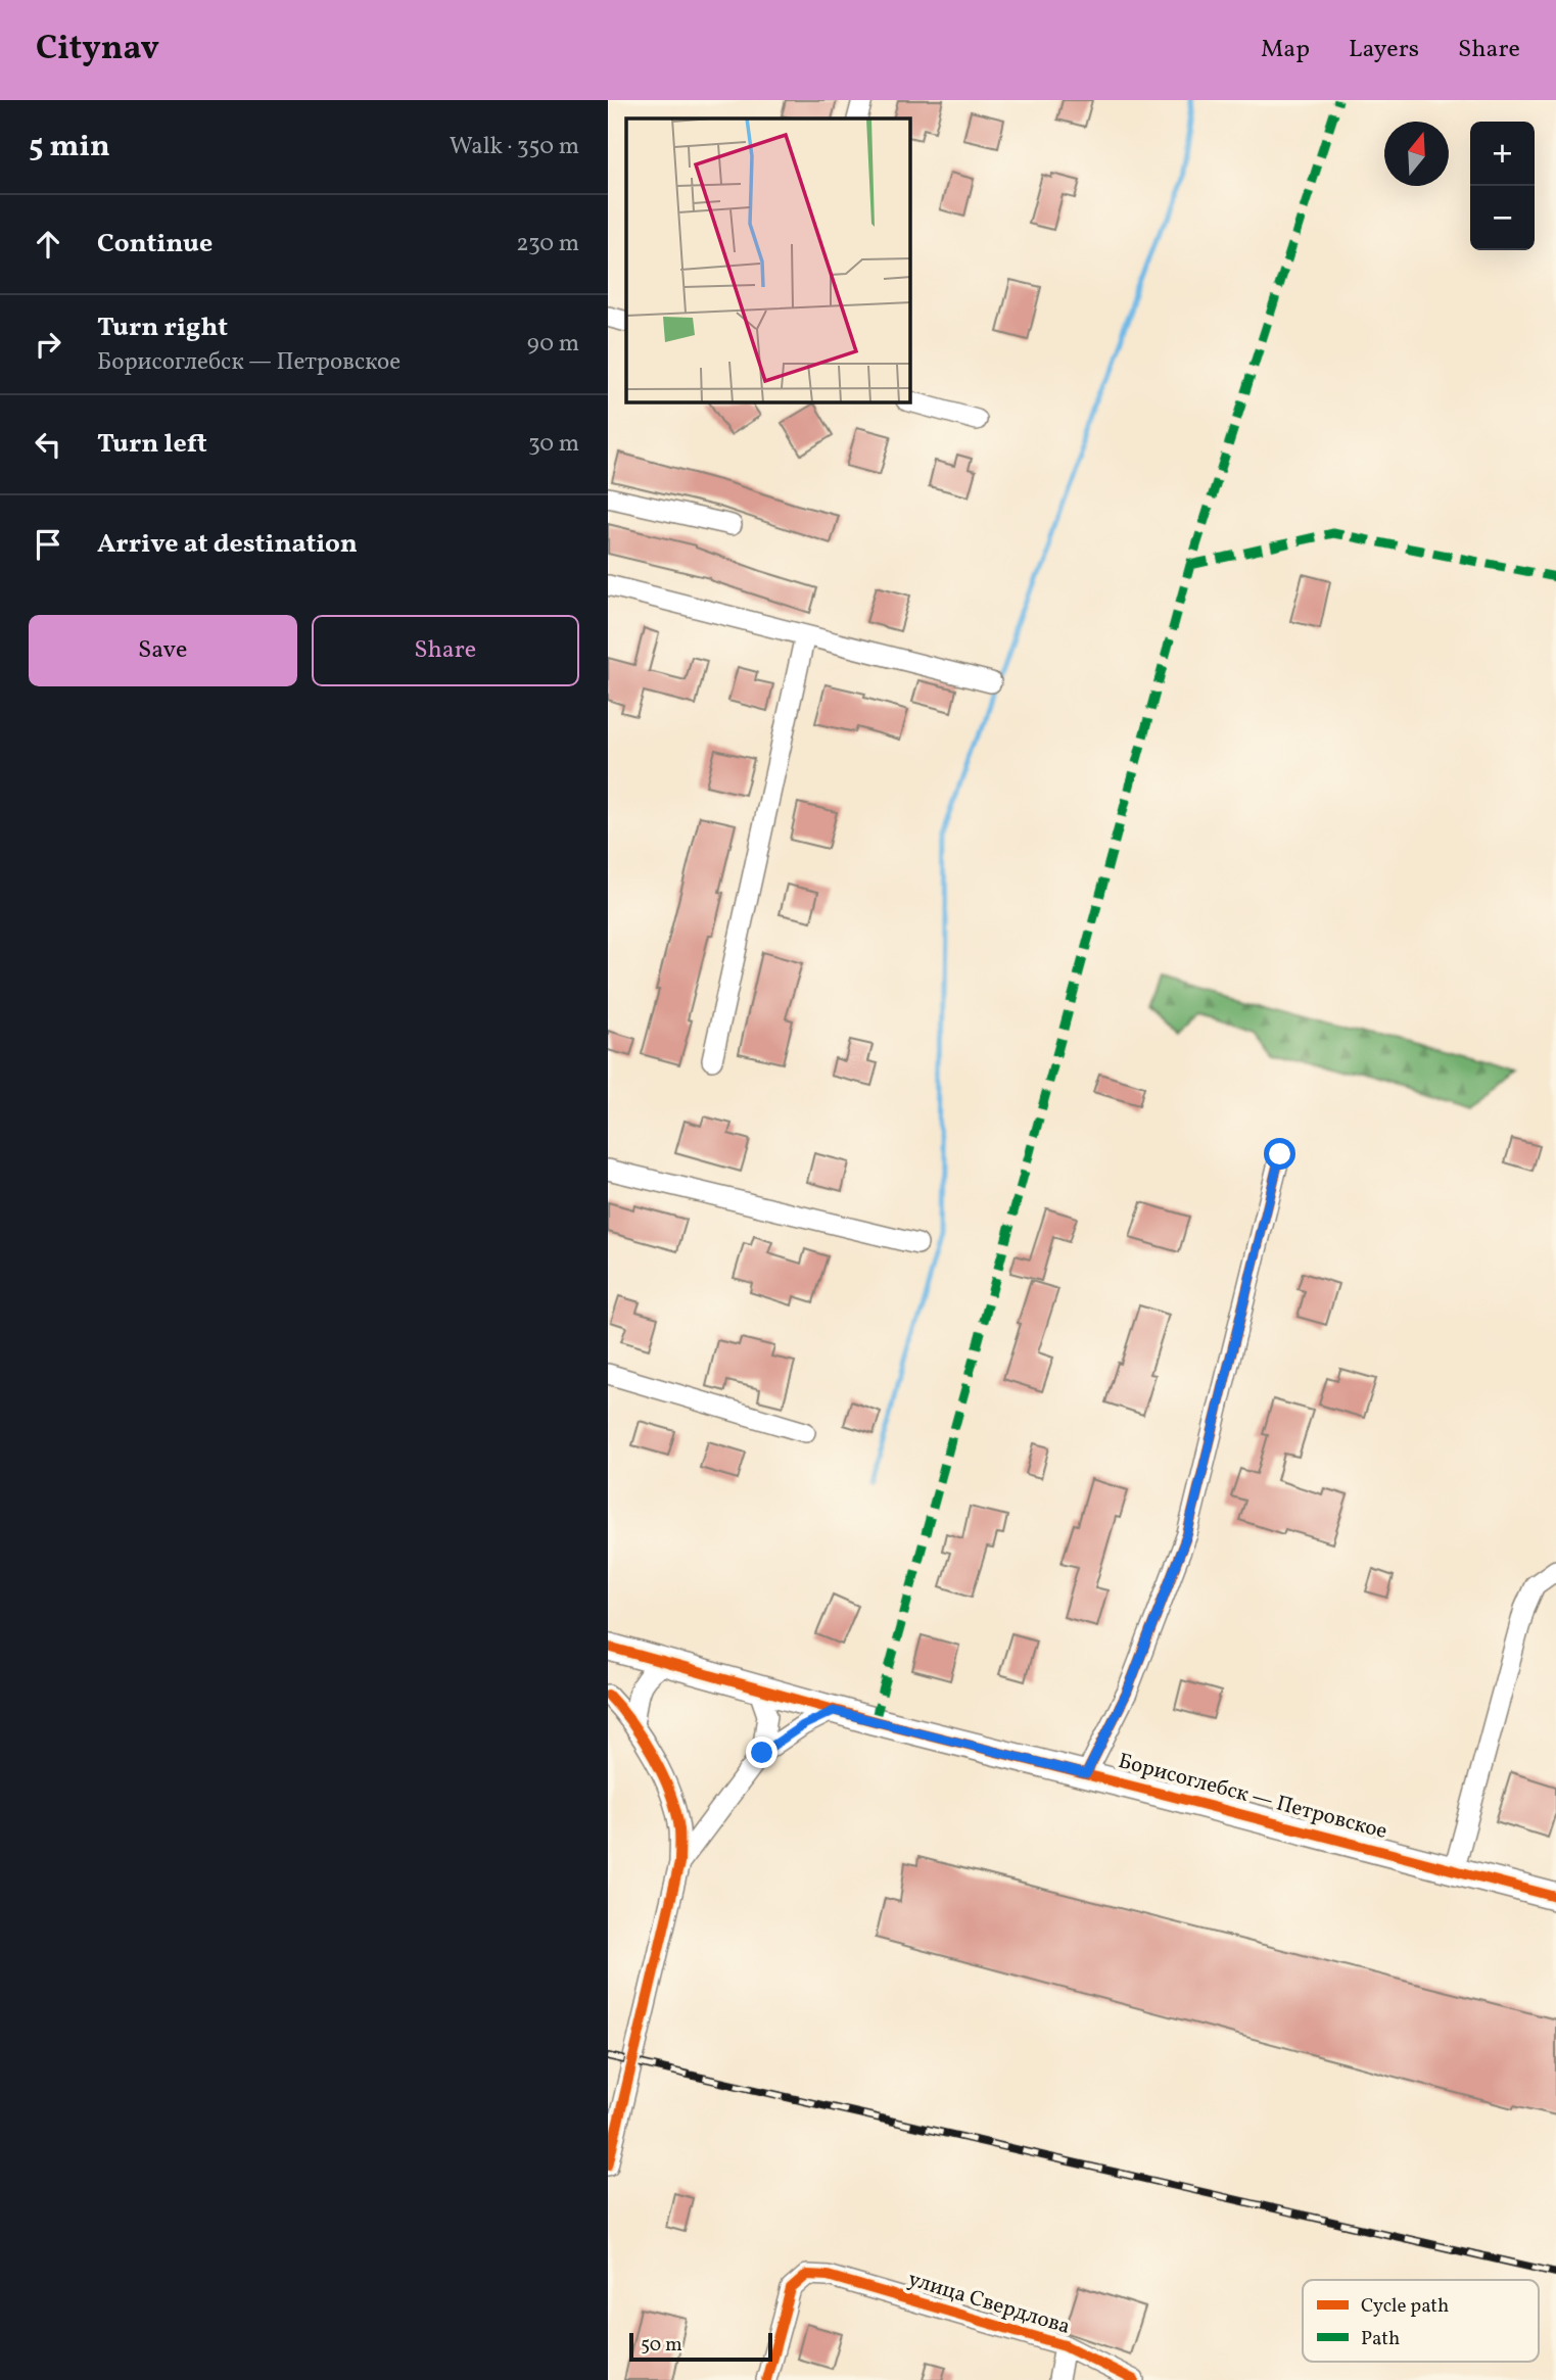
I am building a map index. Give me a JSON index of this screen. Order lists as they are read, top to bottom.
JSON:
{
  "streets": {
    "street": ["Борисоглебск — Петровское", "улица Свердлова"]
  },
  "legend": ["Cycle path", "Path"],
  "scale_bar": "50 m",
  "north": "top",
  "page": {
    "header": "Citynav",
    "nav": ["Map", "Layers", "Share"],
    "heading": ["5 min", "Walk · 350 m"],
    "map_buttons": ["+", "−"],
    "list": [
      ["Continue", "230 m"],
      ["Turn right", "Борисоглебск — Петровское", "90 m"],
      ["Turn left", "30 m"],
      "Arrive at destination"
    ],
    "buttons": ["Save", "Share"],
    "scale": "50 m"
  }
}
